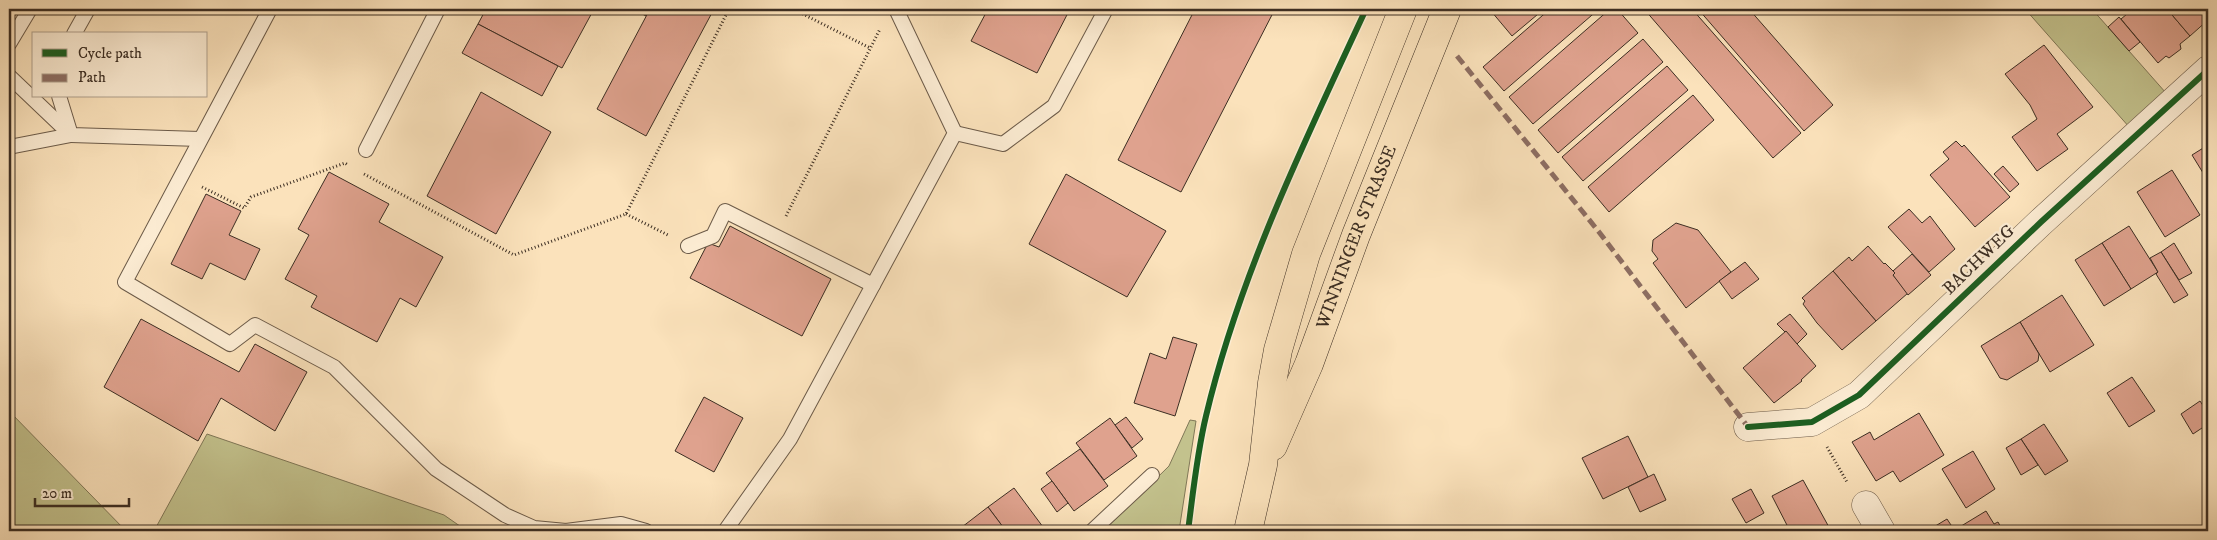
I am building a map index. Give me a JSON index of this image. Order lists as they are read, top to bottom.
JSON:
{
  "streets": {
    "main road": ["WINNINGER STRASSE"],
    "street": ["BACHWEG"]
  },
  "legend": ["Cycle path", "Path"],
  "scale_bar": "20 m"
}
